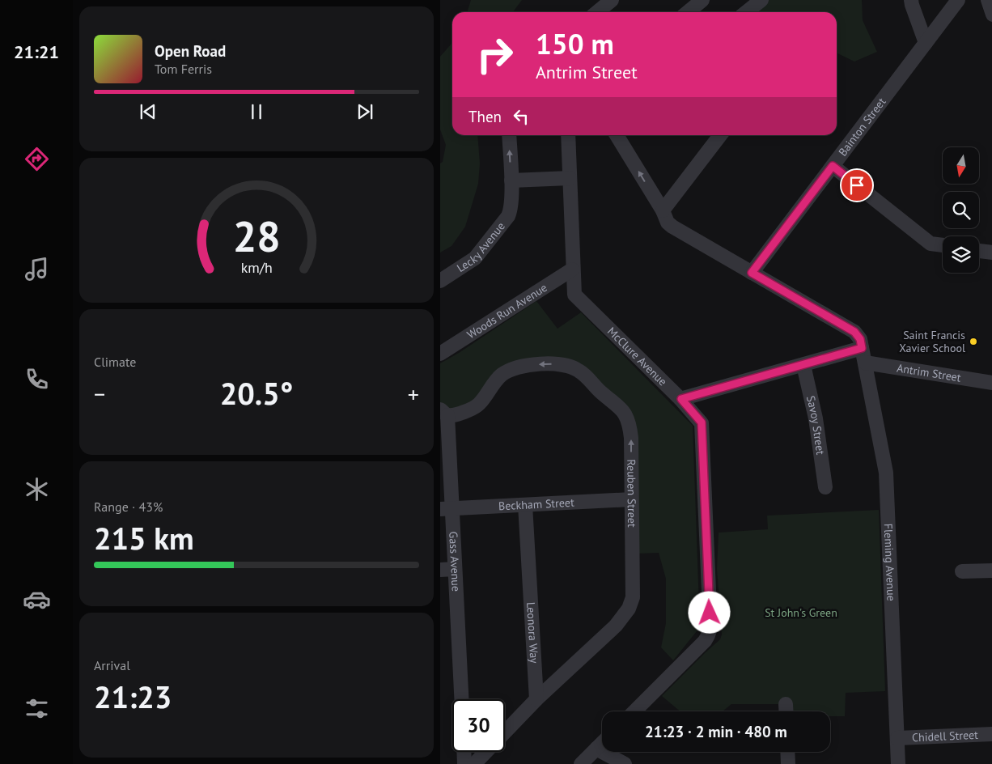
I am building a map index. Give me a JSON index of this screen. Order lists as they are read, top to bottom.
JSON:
{
  "streets": {
    "street": [
      "Bainton Street",
      "Lecky Avenue",
      "Woods Run Avenue",
      "McClure Avenue",
      "Antrim Street",
      "Savoy Street",
      "Reuben Street",
      "Beckham Street",
      "Gass Avenue",
      "Fleming Avenue",
      "Leonora Way",
      "Chidell Street"
    ]
  },
  "crossings": [
    ["Bainton Street", "Fleming Avenue"],
    ["Woods Run Avenue", "McClure Avenue"],
    ["Antrim Street", "Fleming Avenue"],
    ["Reuben Street", "Beckham Street"],
    ["Reuben Street", "Gass Avenue"],
    ["Reuben Street", "Leonora Way"],
    ["Beckham Street", "Gass Avenue"],
    ["Beckham Street", "Leonora Way"],
    ["Fleming Avenue", "Chidell Street"]
  ],
  "parks": ["St John's Green"],
  "places": ["Saint Francis Xavier School"],
  "north": "bottom",
  "page": {
    "tabs": "21:21",
    "turn": ["150 m", "Antrim Street"],
    "song": ["Open Road", "Tom Ferris"],
    "then": "Then",
    "tile": [
      "Climate",
      ["Range · 43%", "215 km"],
      ["Arrival", "21:23"]
    ],
    "heat": ["−", "20.5°", "+"],
    "limit": "30",
    "trip": "21:23 · 2 min · 480 m",
    "gauge": ["28", "km/h"]
  }
}
